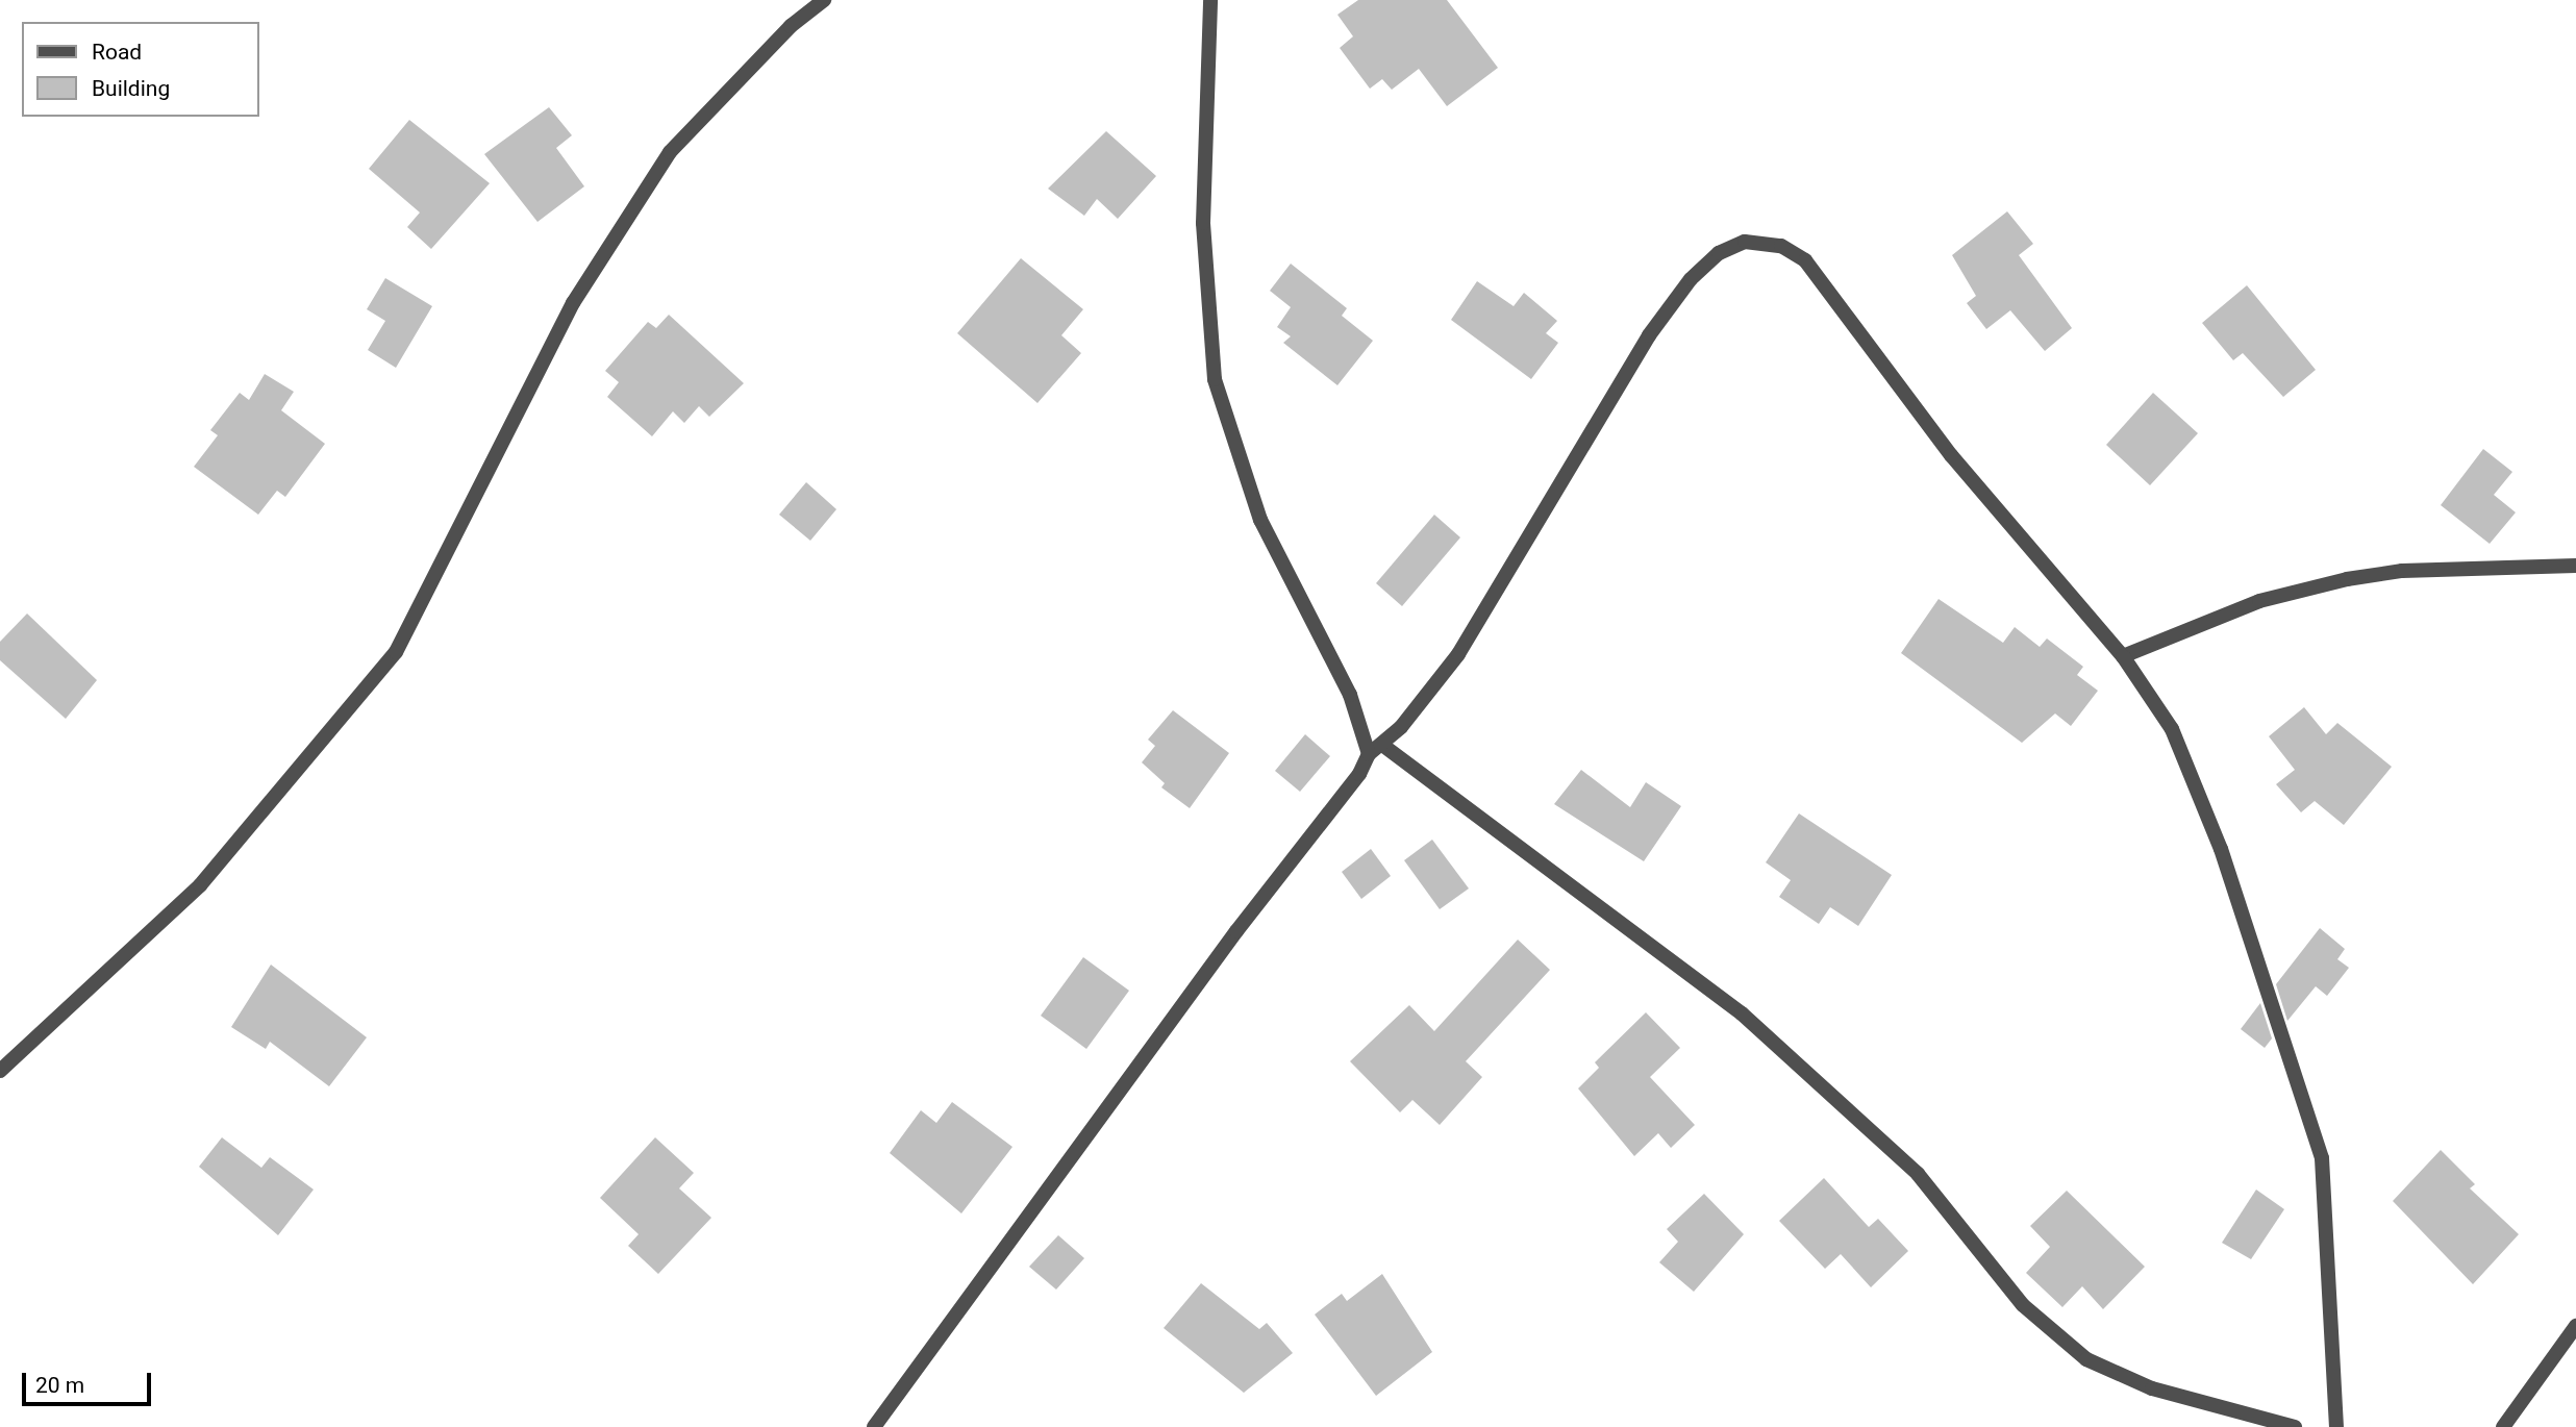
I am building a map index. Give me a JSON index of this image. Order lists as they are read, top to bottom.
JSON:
{
  "legend": ["Road", "Building"],
  "scale_bar": "20 m"
}
